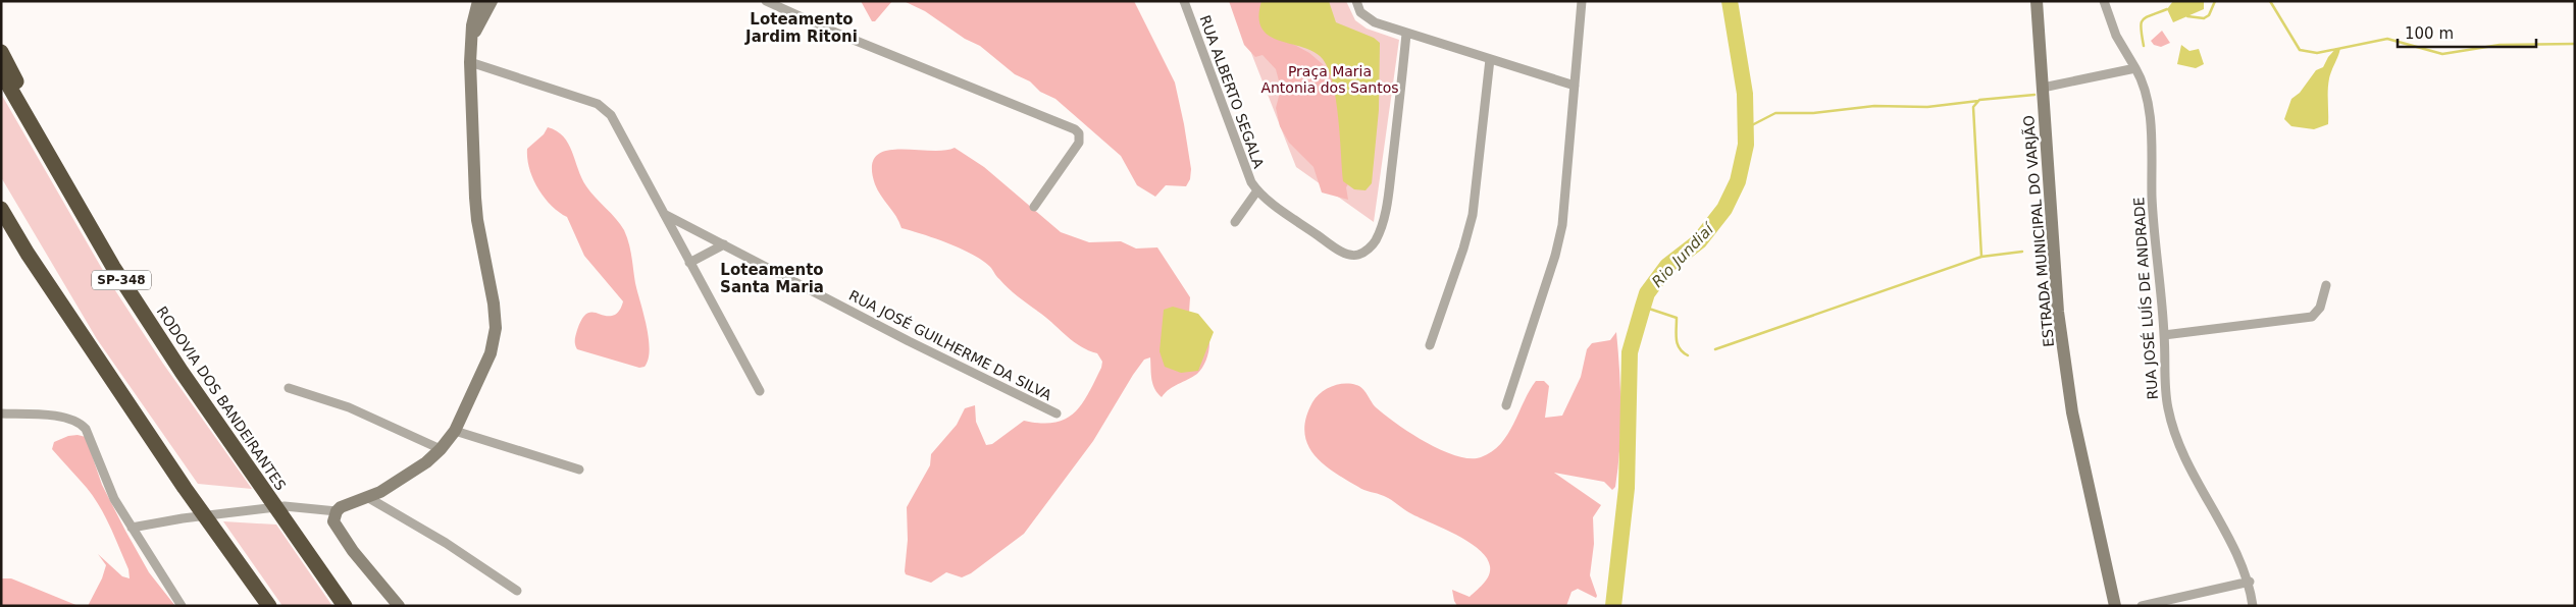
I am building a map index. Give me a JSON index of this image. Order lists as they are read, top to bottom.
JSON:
{
  "streets": {
    "highway": ["SP-348", "RODOVIA DOS BANDEIRANTES"],
    "street": [
      "RUA ALBERTO SEGALA",
      "ESTRADA MUNICIPAL DO VARJÃO",
      "RUA JOSÉ LUÍS DE ANDRADE",
      "RUA JOSÉ GUILHERME DA SILVA"
    ]
  },
  "districts": ["Loteamento Jardim Ritoni", "Loteamento Santa Maria"],
  "water": ["Rio Jundiaí"],
  "parks": ["Praça Maria Antonia dos Santos"],
  "scale_bar": "100 m"
}
